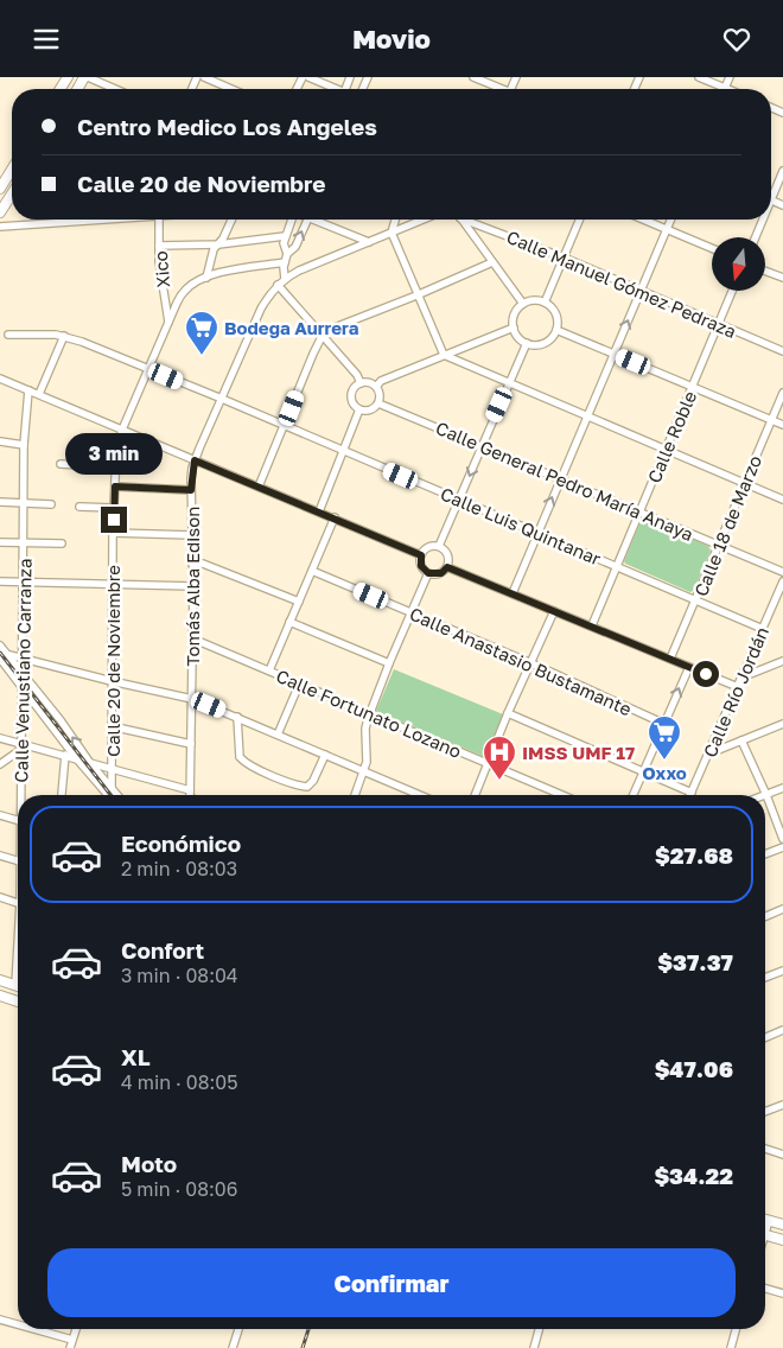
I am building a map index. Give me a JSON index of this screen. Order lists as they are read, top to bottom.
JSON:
{
  "streets": {
    "street": [
      "Xico",
      "Calle Manuel Gómez Pedraza",
      "Calle Roble",
      "Calle General Pedro María Anaya",
      "Calle Luis Quintanar",
      "Calle 18 de Marzo",
      "Tomás Alba Edison",
      "Calle 20 de Noviembre",
      "Calle Anastasio Bustamante",
      "Calle Venustiano Carranza",
      "Calle Río Jordán",
      "Calle Fortunato Lozano"
    ]
  },
  "crossings": [
    ["Xico", "Calle 20 de Noviembre"],
    ["Calle Manuel Gómez Pedraza", "Calle Roble"],
    ["Calle Roble", "Calle General Pedro María Anaya"],
    ["Calle Roble", "Calle Luis Quintanar"],
    ["Calle General Pedro María Anaya", "Calle 18 de Marzo"],
    ["Calle Luis Quintanar", "Calle 18 de Marzo"],
    ["Calle Luis Quintanar", "Tomás Alba Edison"],
    ["Calle Luis Quintanar", "Calle 20 de Noviembre"],
    ["Calle Luis Quintanar", "Calle Río Jordán"],
    ["Tomás Alba Edison", "Calle Fortunato Lozano"]
  ],
  "places": {
    "supermarket": ["Bodega Aurrera", "Oxxo"],
    "hospital": ["IMSS UMF 17"]
  },
  "north": "bottom",
  "page": {
    "header": "Movio",
    "banner": ["Centro Medico Los Angeles", "Calle 20 de Noviembre"],
    "bubble": "3 min",
    "list": [
      {
        "name": "Económico",
        "note": "2 min · 08:03",
        "value": "$27.68"
      },
      {
        "name": "Confort",
        "note": "3 min · 08:04",
        "value": "$37.37"
      },
      {
        "name": "XL",
        "note": "4 min · 08:05",
        "value": "$47.06"
      },
      {
        "name": "Moto",
        "note": "5 min · 08:06",
        "value": "$34.22"
      }
    ],
    "buttons": "Confirmar"
  }
}
